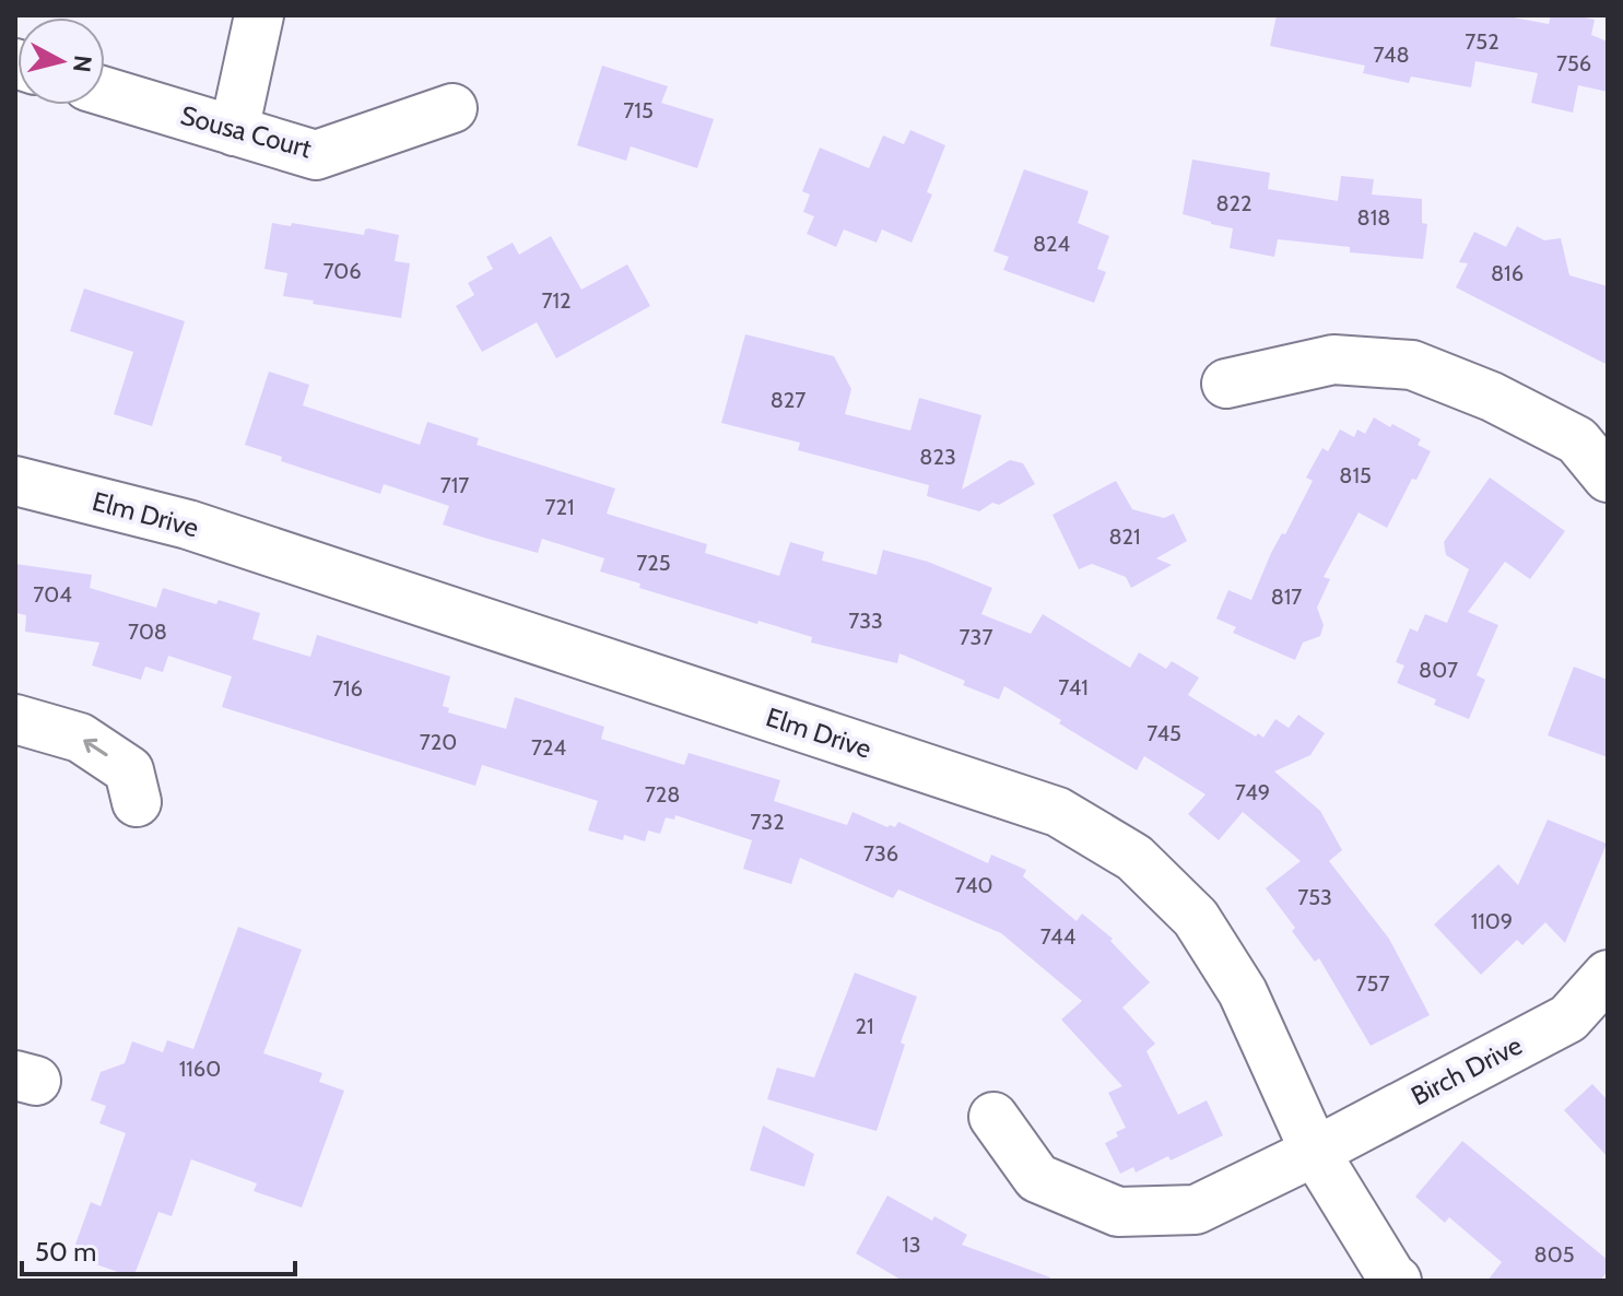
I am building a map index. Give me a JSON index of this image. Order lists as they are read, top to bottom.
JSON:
{
  "streets": {
    "street": ["Sousa Court", "Elm Drive", "Birch Drive"]
  },
  "crossings": [
    ["Elm Drive", "Birch Drive"]
  ],
  "house_numbers": [
    "752",
    "748",
    "756",
    "715",
    "822",
    "818",
    "824",
    "706",
    "816",
    "712",
    "827",
    "823",
    "815",
    "717",
    "721",
    "821",
    "725",
    "704",
    "817",
    "733",
    "708",
    "737",
    "807",
    "741",
    "716",
    "745",
    "720",
    "724",
    "749",
    "728",
    "732",
    "736",
    "740",
    "753",
    "1109",
    "744",
    "757",
    "21",
    "1160",
    "13",
    "805"
  ],
  "scale_bar": "50 m",
  "north": "right"
}
